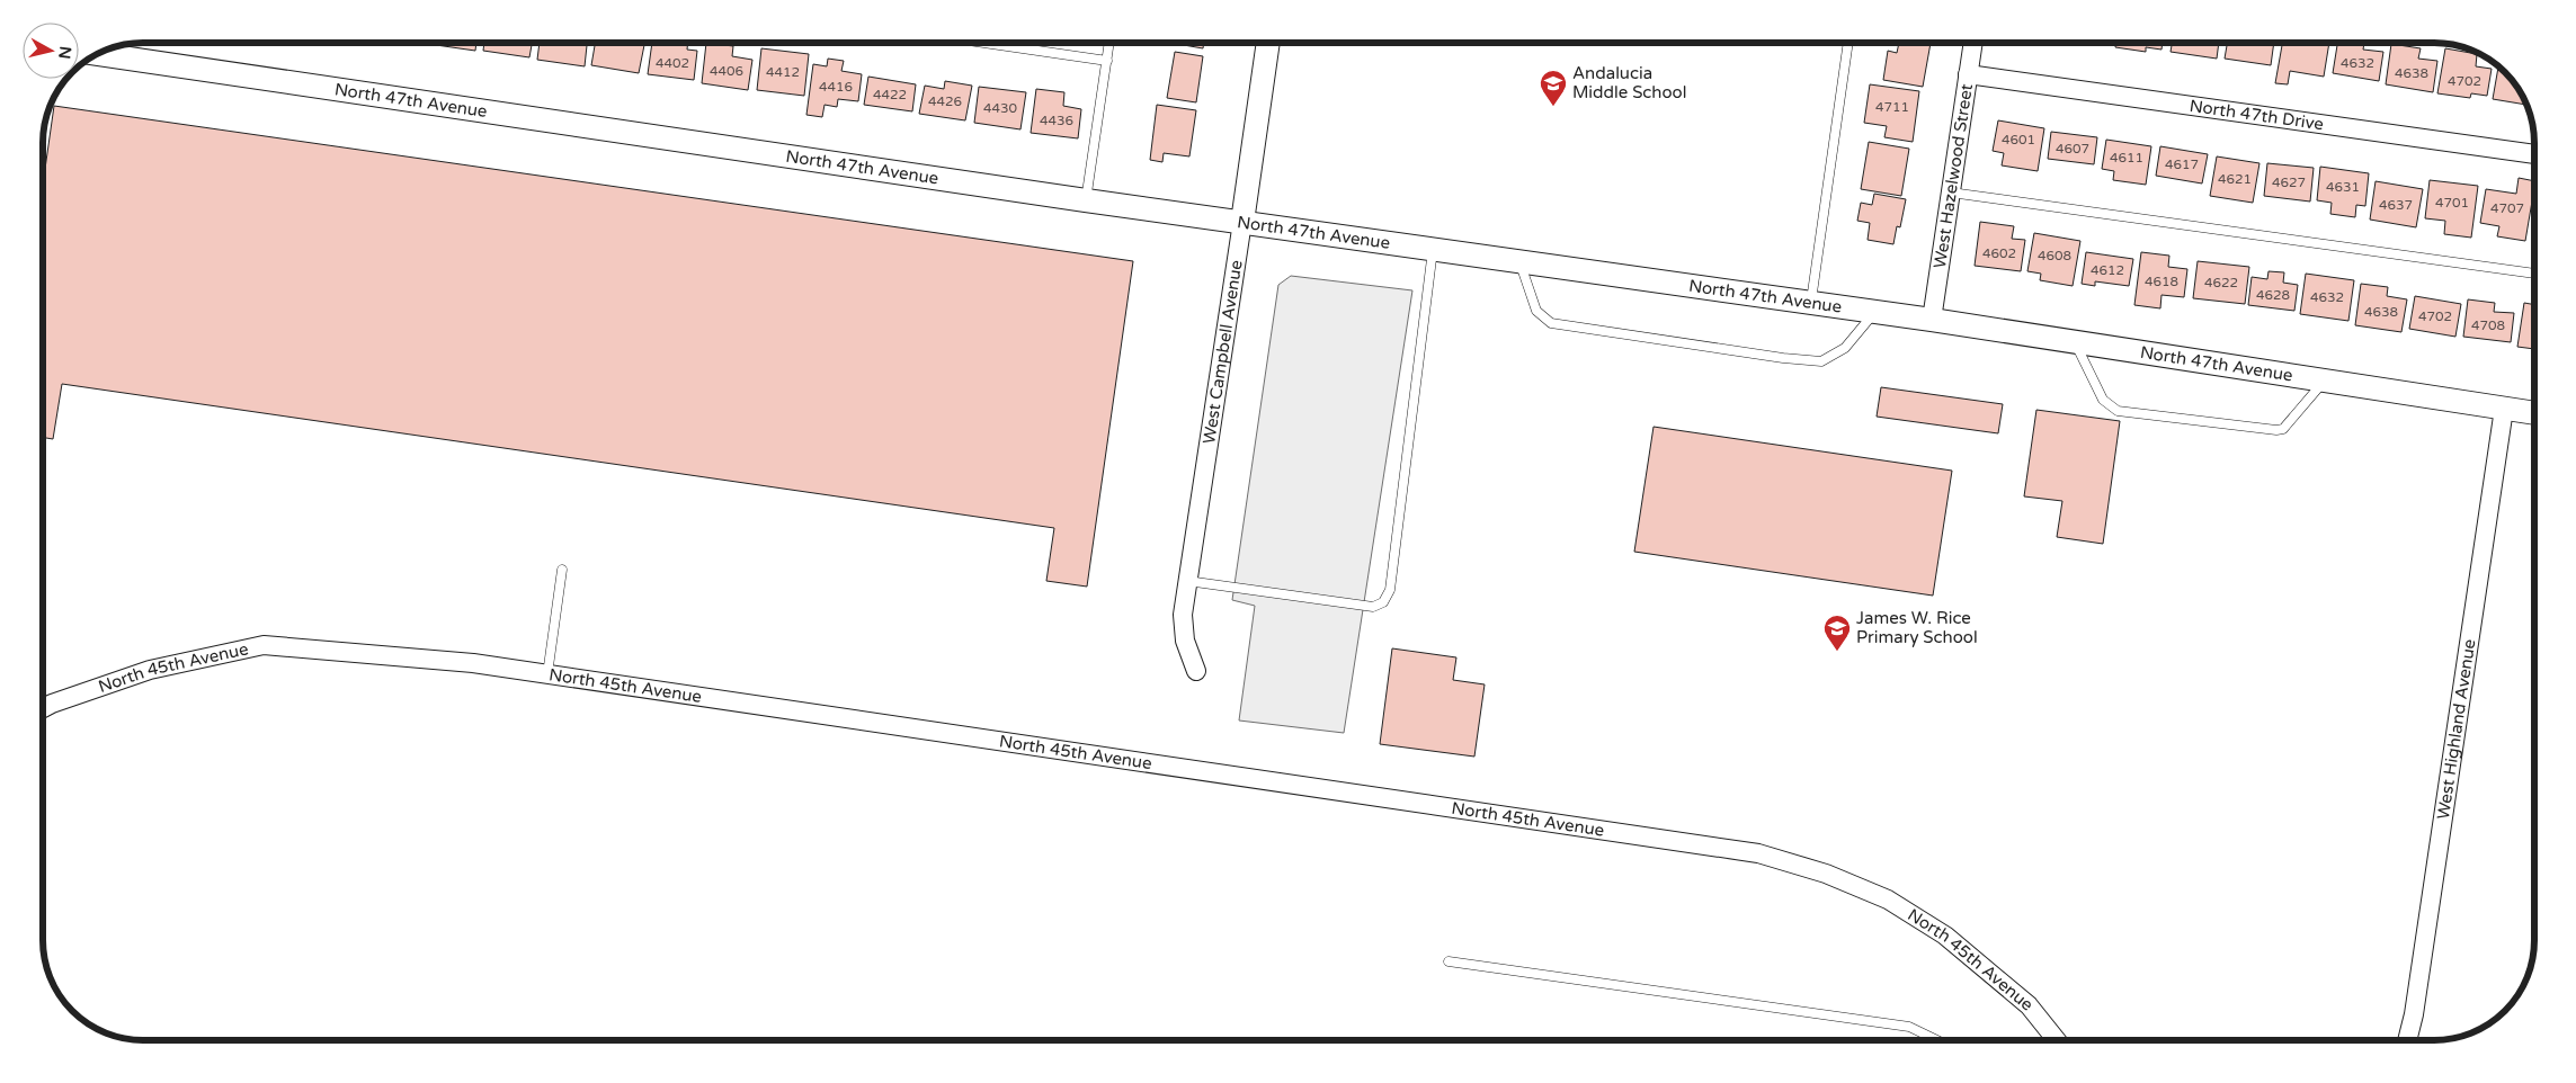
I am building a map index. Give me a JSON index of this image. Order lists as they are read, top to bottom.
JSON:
{
  "streets": {
    "street": [
      "North 47th Avenue",
      "North 47th Drive",
      "West Hazelwood Street",
      "West Campbell Avenue",
      "North 45th Avenue",
      "West Highland Avenue"
    ]
  },
  "crossings": [
    ["North 47th Avenue", "West Hazelwood Street"],
    ["North 47th Avenue", "West Campbell Avenue"],
    ["North 47th Avenue", "West Highland Avenue"],
    ["North 47th Drive", "West Hazelwood Street"]
  ],
  "places": {
    "school or university": ["Andalucia Middle School", "James W. Rice Primary School"]
  },
  "house_numbers": [
    "4402",
    "4632",
    "4406",
    "4412",
    "4638",
    "4702",
    "4416",
    "4422",
    "4426",
    "4711",
    "4430",
    "4436",
    "4601",
    "4607",
    "4611",
    "4617",
    "4621",
    "4627",
    "4631",
    "4701",
    "4637",
    "4707",
    "4602",
    "4608",
    "4612",
    "4618",
    "4622",
    "4628",
    "4632",
    "4638",
    "4702",
    "4708"
  ],
  "north": "right"
}
